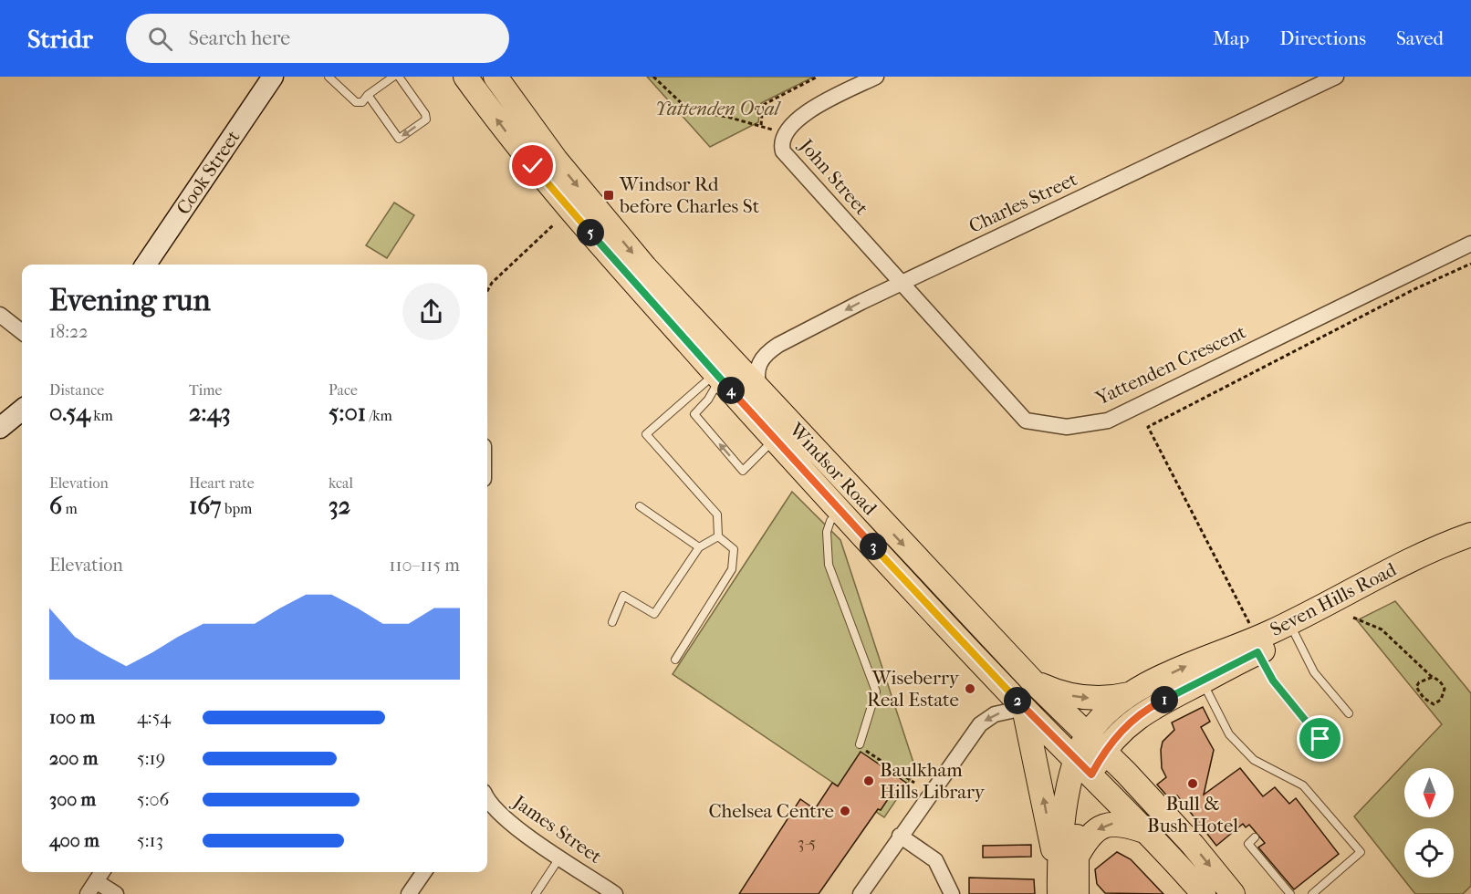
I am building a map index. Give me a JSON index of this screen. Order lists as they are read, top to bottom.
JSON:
{
  "streets": {
    "main road": ["Cook Street", "Windsor Road", "Seven Hills Road"],
    "street": [
      "John Street",
      "Charles Street",
      "Yattenden Crescent",
      "James Street"
    ]
  },
  "crossings": [
    ["John Street", "Charles Street"],
    ["John Street", "Yattenden Crescent"],
    ["Charles Street", "Yattenden Crescent"],
    ["Charles Street", "Windsor Road"],
    ["Windsor Road", "Seven Hills Road"]
  ],
  "parks": ["Yattenden Oval"],
  "places": {
    "transit": ["Windsor Rd before Charles St"],
    "other": [
      "Wiseberry Real Estate",
      "Baulkham Hills Library",
      "Bull & Bush Hotel",
      "Chelsea Centre"
    ]
  },
  "house_numbers": ["3-5"],
  "north": "bottom",
  "page": {
    "header": "Stridr",
    "search": "Search here",
    "nav": ["Map", "Directions", "Saved"],
    "pins": [
      "5",
      "4",
      "3",
      "1",
      "2"
    ],
    "heading": ["Evening run", "18:22"],
    "stats": [
      ["Distance", "0.54 km"],
      ["Time", "2:43"],
      ["Pace", "5:01 /km"],
      ["Elevation", "6 m"],
      ["Heart rate", "167 bpm"],
      ["kcal", "32"]
    ],
    "chart": ["Elevation", "110–115 m"],
    "list": [
      {
        "name": "100 m",
        "note": "4:54"
      },
      {
        "name": "200 m",
        "note": "5:19"
      },
      {
        "name": "300 m",
        "note": "5:06"
      },
      {
        "name": "400 m",
        "note": "5:13"
      }
    ]
  }
}
